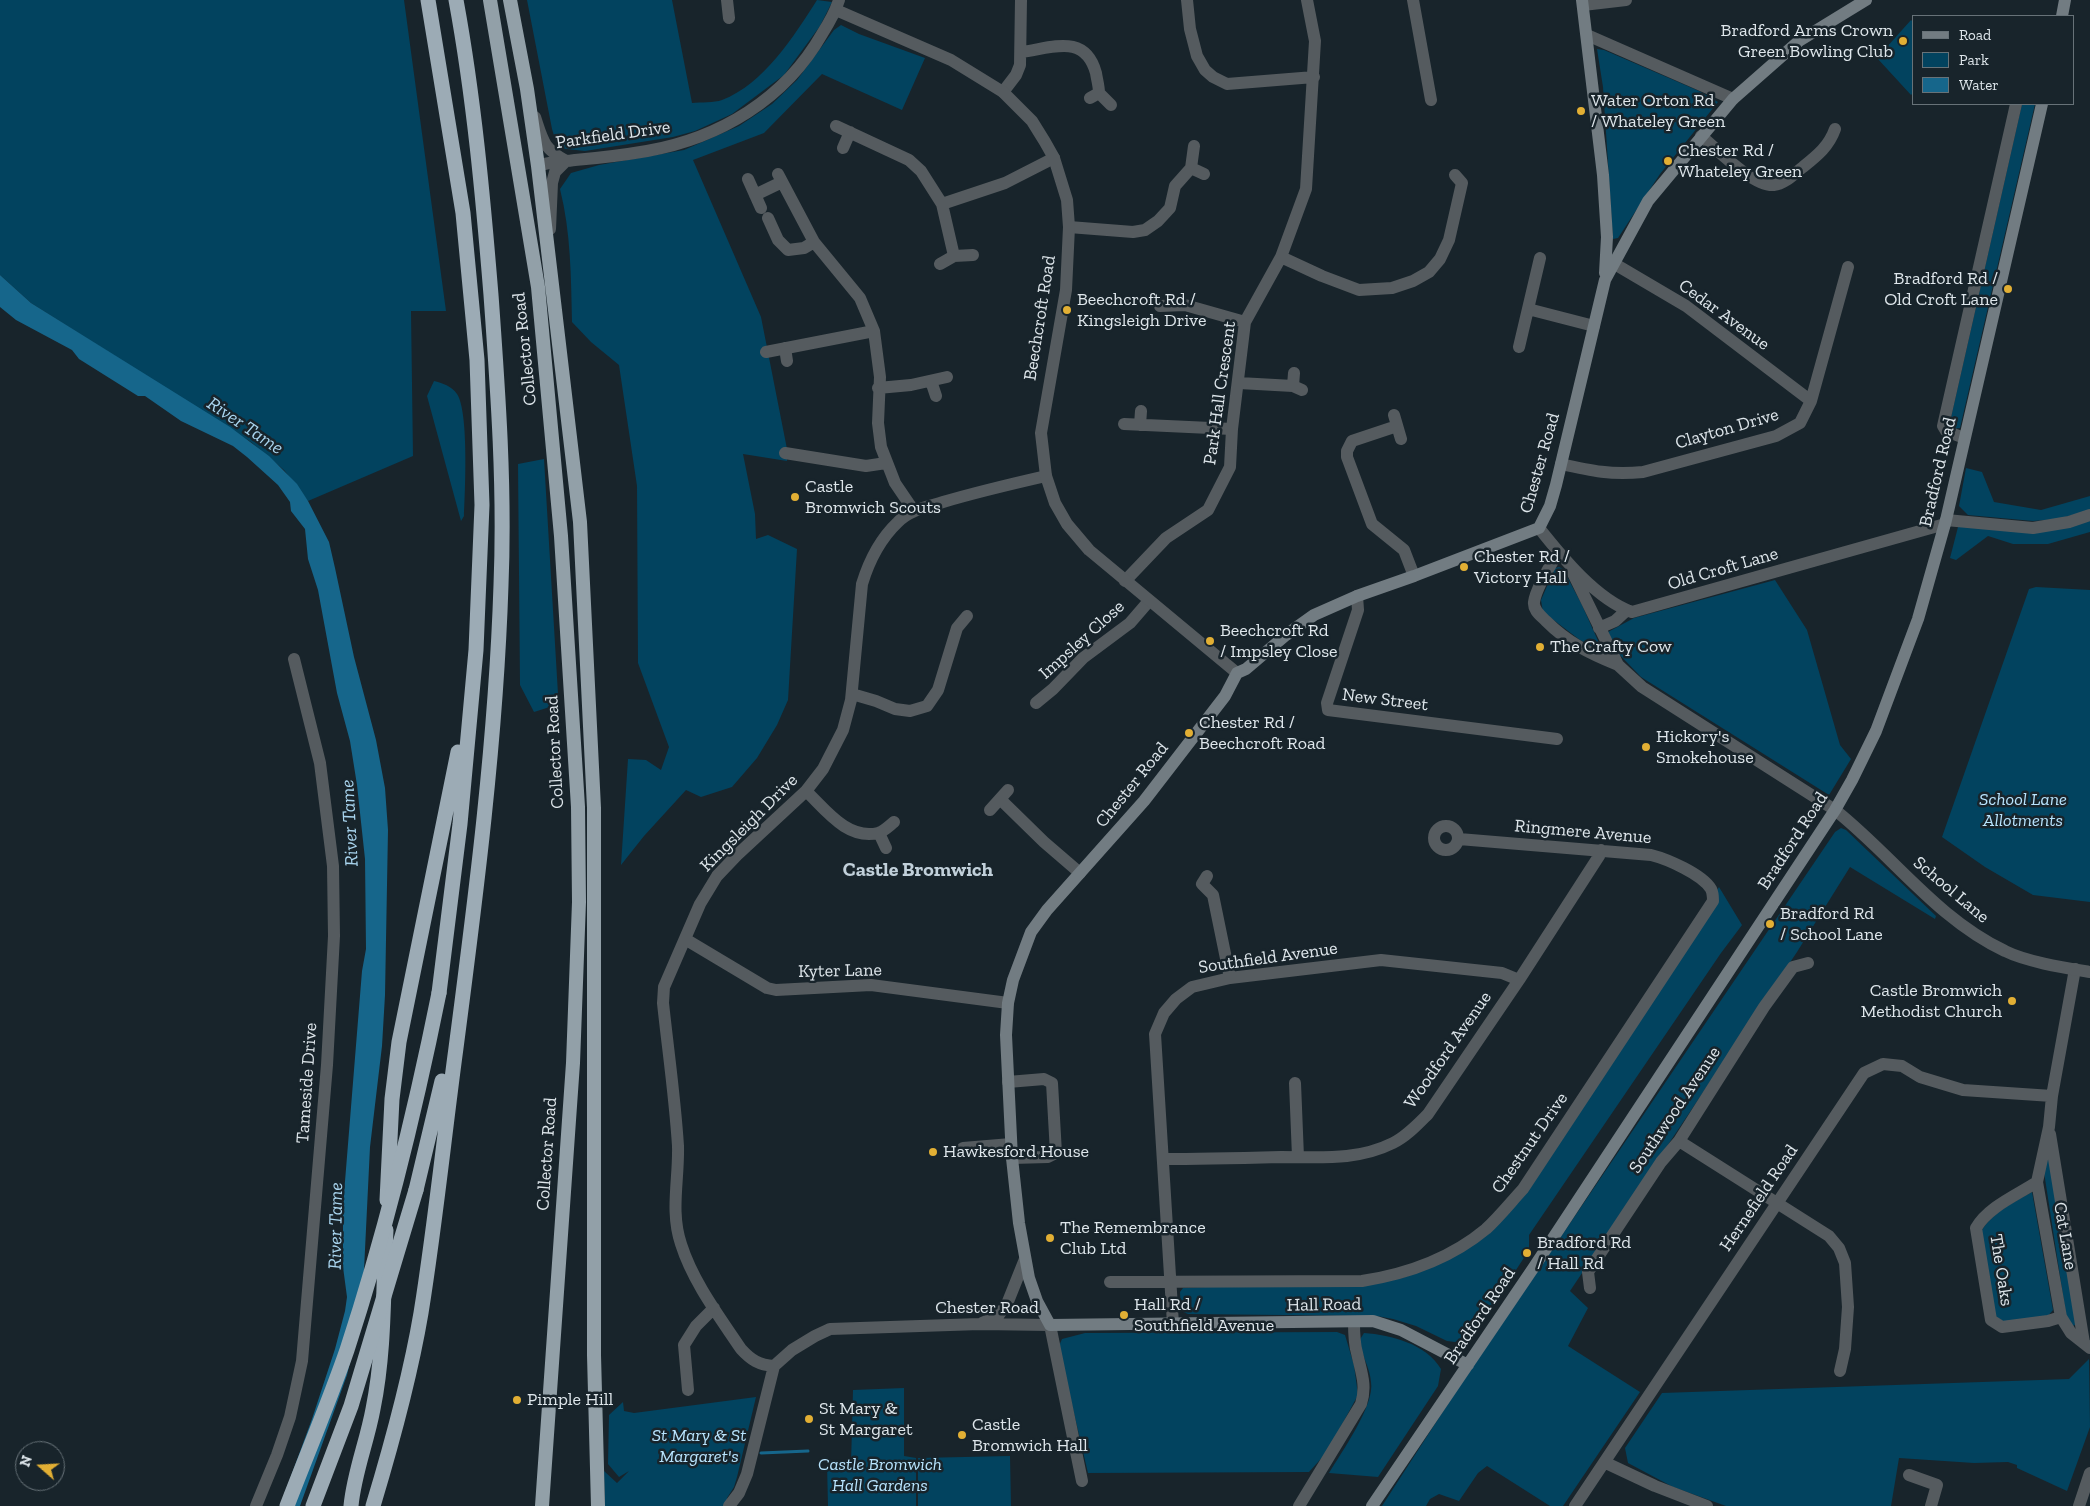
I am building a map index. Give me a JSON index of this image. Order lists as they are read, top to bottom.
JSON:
{
  "streets": {
    "highway": ["Collector Road"],
    "main road": ["Chester Road", "Bradford Road", "Hall Road"],
    "street": [
      "Parkfield Drive",
      "Cedar Avenue",
      "Beechcroft Road",
      "Park Hall Crescent",
      "Clayton Drive",
      "Old Croft Lane",
      "Impsley Close",
      "New Street",
      "Kingsleigh Drive",
      "Ringmere Avenue",
      "School Lane",
      "Southfield Avenue",
      "Kyter Lane",
      "Woodford Avenue",
      "Tameside Drive",
      "Southwood Avenue",
      "Chestnut Drive",
      "Hernefield Road",
      "Cat Lane",
      "The Oaks"
    ]
  },
  "crossings": [
    ["Parkfield Drive", "Beechcroft Road"],
    ["Parkfield Drive", "Collector Road"],
    ["Cedar Avenue", "Clayton Drive"],
    ["Cedar Avenue", "Chester Road"],
    ["Beechcroft Road", "Park Hall Crescent"],
    ["Beechcroft Road", "Chester Road"],
    ["Beechcroft Road", "Impsley Close"],
    ["Beechcroft Road", "Kingsleigh Drive"],
    ["Clayton Drive", "Chester Road"],
    ["Chester Road", "New Street"],
    ["Chester Road", "Kingsleigh Drive"],
    ["Chester Road", "Kyter Lane"],
    ["Chester Road", "Hall Road"],
    ["Bradford Road", "Old Croft Lane"],
    ["Bradford Road", "School Lane"],
    ["Bradford Road", "Hall Road"],
    ["Kingsleigh Drive", "Kyter Lane"],
    ["Ringmere Avenue", "Woodford Avenue"],
    ["Ringmere Avenue", "Chestnut Drive"],
    ["School Lane", "Cat Lane"],
    ["Southfield Avenue", "Woodford Avenue"],
    ["Southfield Avenue", "Chestnut Drive"],
    ["Southfield Avenue", "Hall Road"],
    ["Hernefield Road", "Cat Lane"],
    ["Cat Lane", "The Oaks"]
  ],
  "districts": ["Castle Bromwich"],
  "water": ["River Tame"],
  "parks": ["School Lane Allotments", "St Mary & St Margaret's", "Castle Bromwich Hall Gardens"],
  "places": [
    "Bradford Arms Crown Green Bowling Club",
    "Water Orton Rd / Whateley Green",
    "Chester Rd / Whateley Green",
    "Bradford Rd / Old Croft Lane",
    "Beechcroft Rd / Kingsleigh Drive",
    "Castle Bromwich Scouts",
    "Chester Rd / Victory Hall",
    "Beechcroft Rd / Impsley Close",
    "The Crafty Cow",
    "Chester Rd / Beechcroft Road",
    "Hickory's Smokehouse",
    "Bradford Rd / School Lane",
    "Castle Bromwich Methodist Church",
    "Hawkesford House",
    "The Remembrance Club Ltd",
    "Bradford Rd / Hall Rd",
    "Hall Rd / Southfield Avenue",
    "Pimple Hill",
    "St Mary & St Margaret",
    "Castle Bromwich Hall"
  ],
  "legend": ["Road", "Park", "Water"],
  "north": "left"
}
